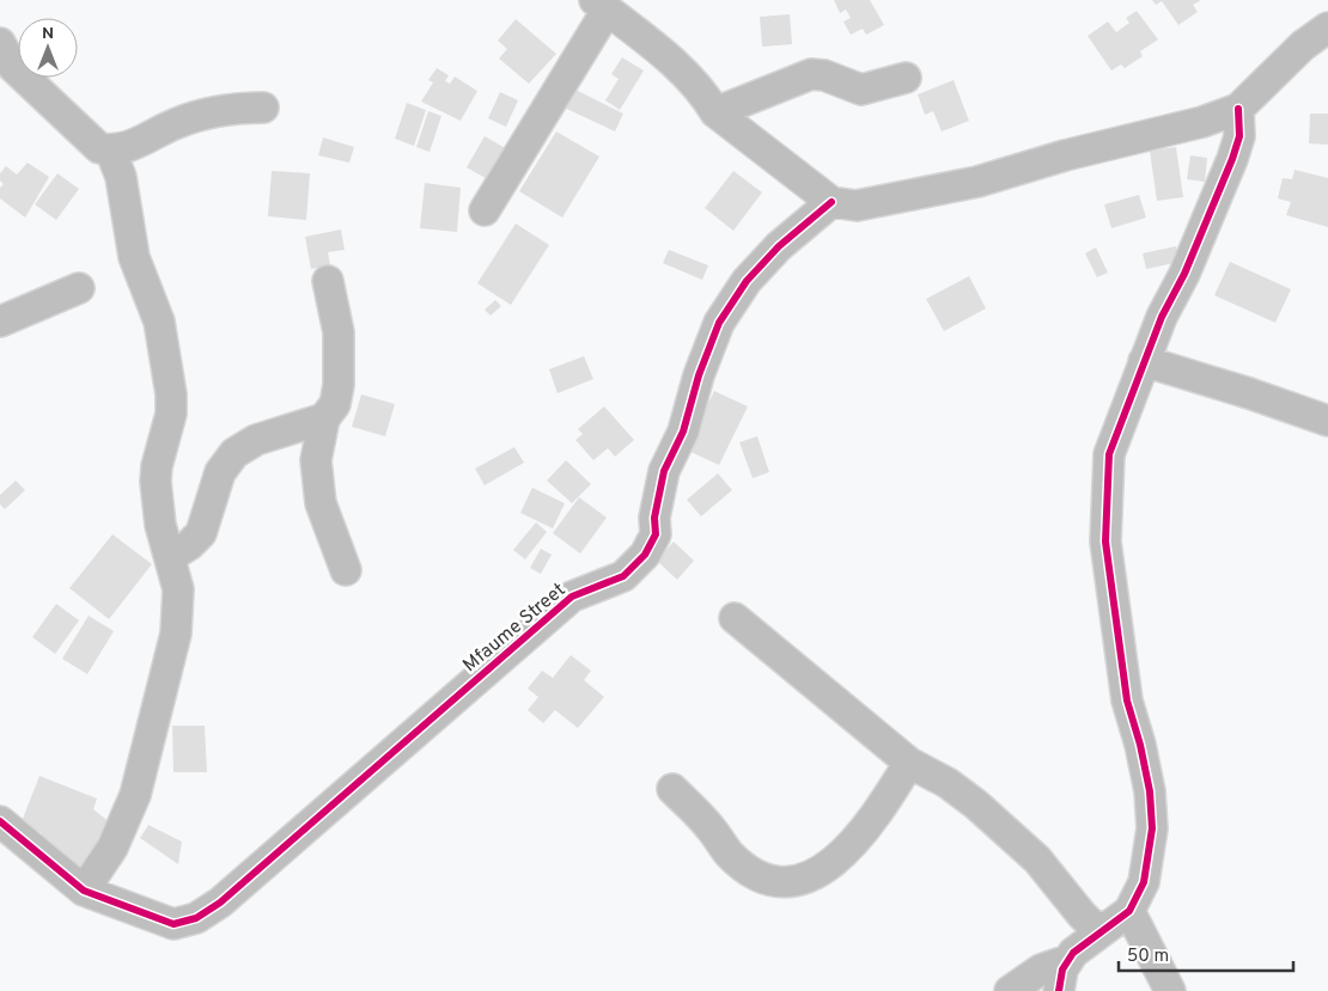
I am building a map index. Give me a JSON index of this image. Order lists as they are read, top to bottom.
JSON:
{
  "streets": {
    "street": ["Mfaume Street"]
  },
  "scale_bar": "50 m",
  "north": "top"
}
